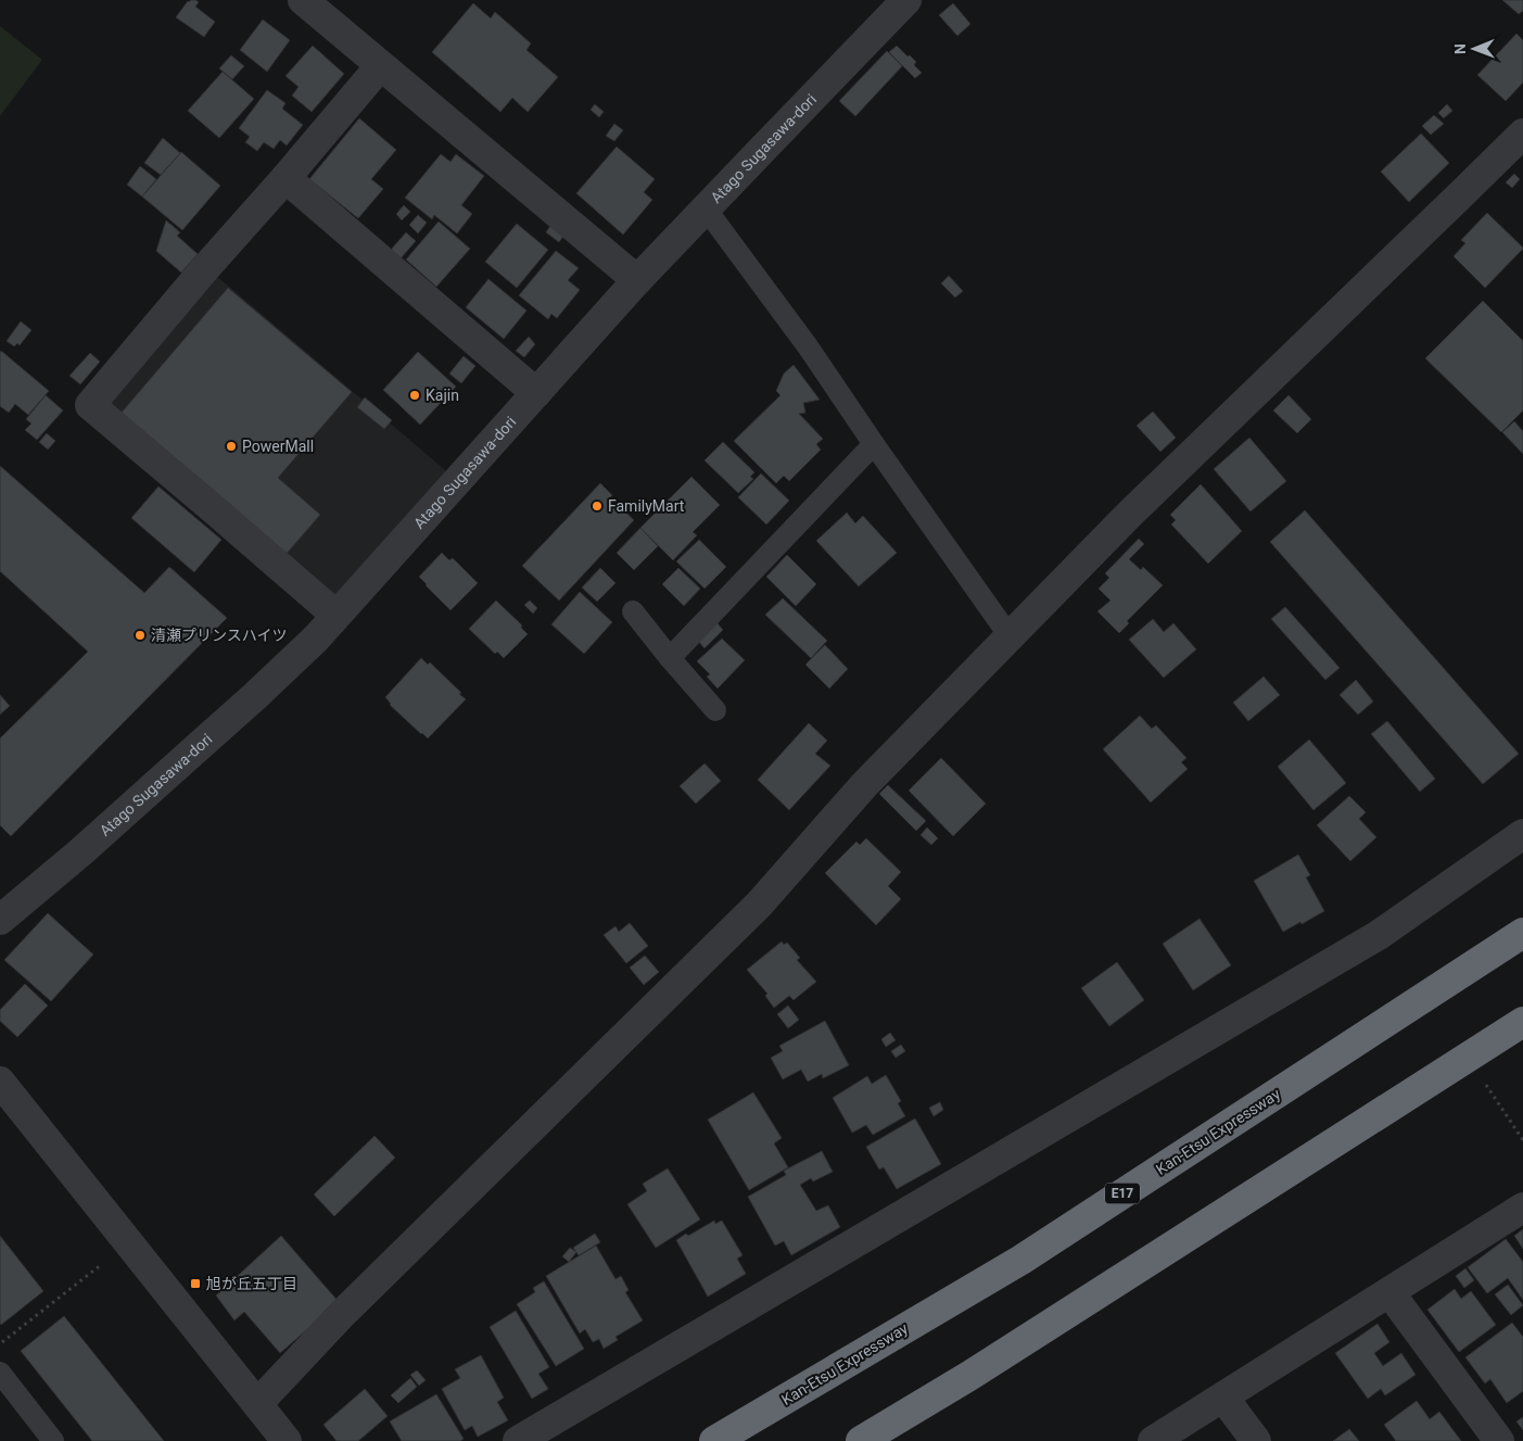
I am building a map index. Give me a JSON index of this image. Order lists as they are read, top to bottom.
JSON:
{
  "streets": {
    "highway": ["Kan-Etsu Expressway", "E17"],
    "street": ["Atago Sugasawa-dori"]
  },
  "places": {
    "other": [
      "Kajin",
      "PowerMall",
      "FamilyMart",
      "清瀬プリンスハイツ"
    ],
    "transit": ["旭が丘五丁目"]
  },
  "north": "left"
}
